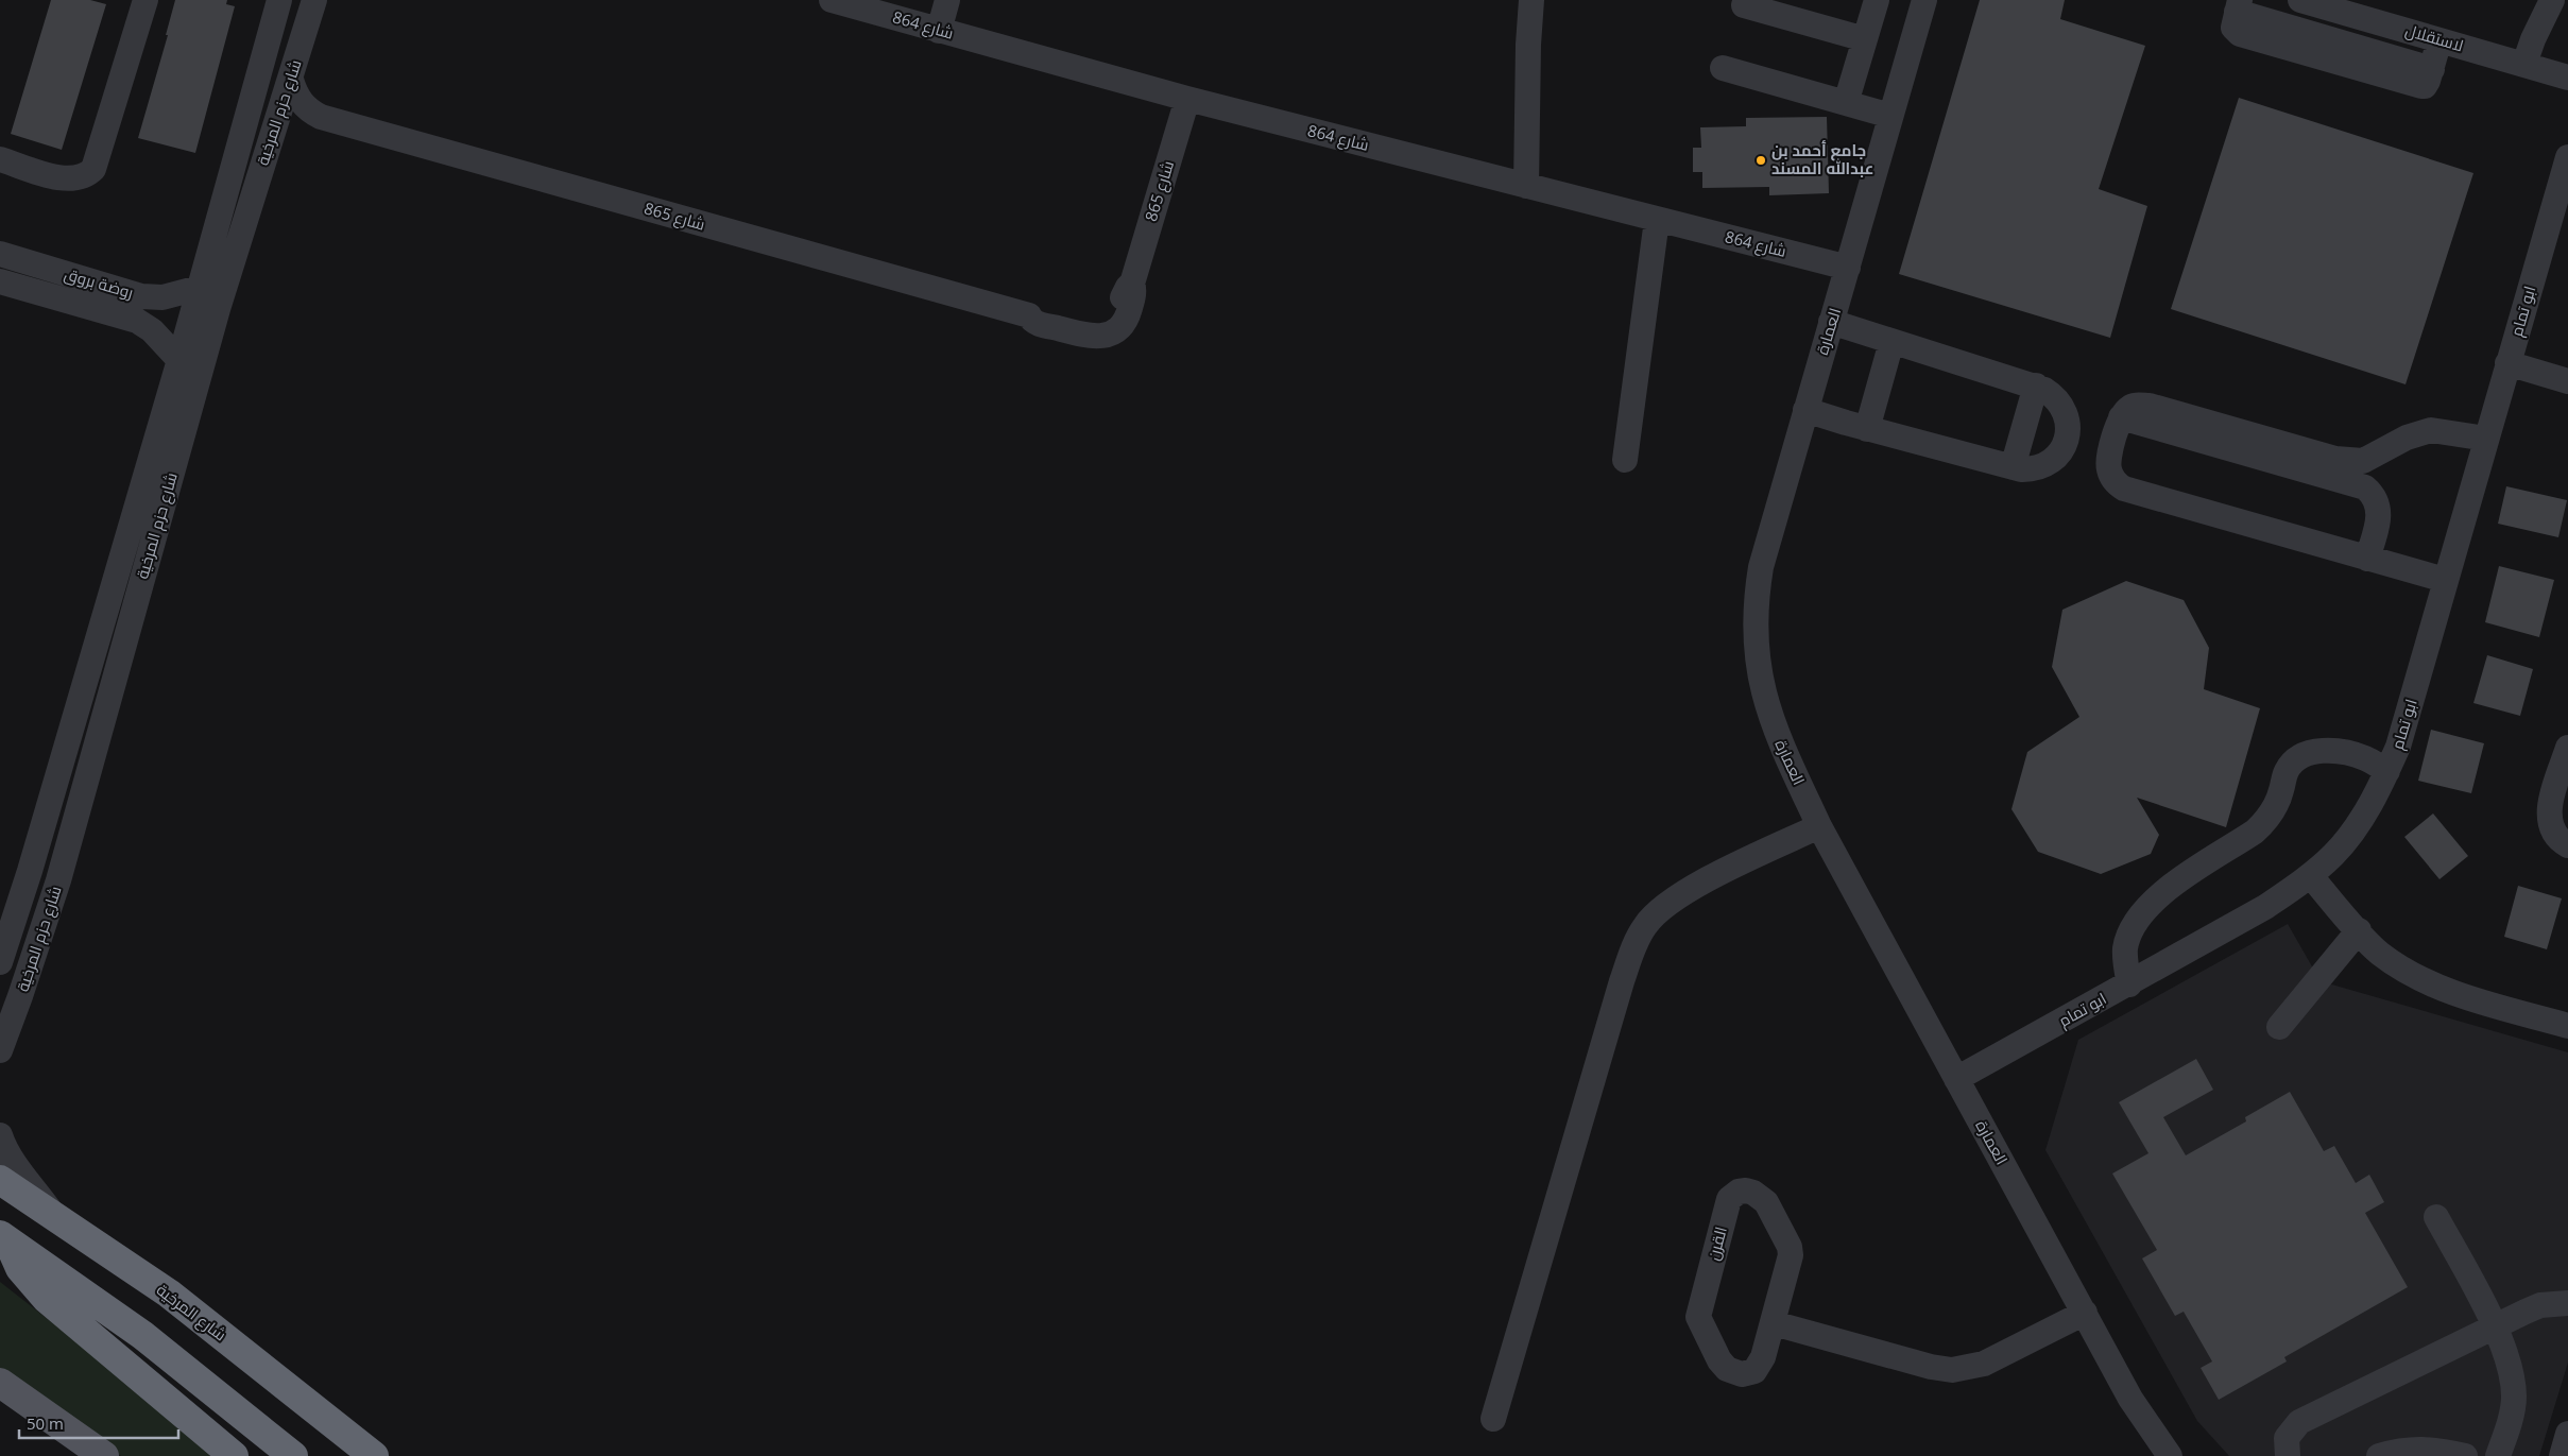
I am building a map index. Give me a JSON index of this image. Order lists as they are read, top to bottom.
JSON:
{
  "streets": {
    "highway": ["شارع المرخية"],
    "street": [
      "شارع 864",
      "لاستقلال",
      "شارع حزم المرخية",
      "شارع 865",
      "روضة بروق",
      "ابو تمام",
      "العمارة",
      "القرن"
    ]
  },
  "crossings": [
    ["شارع 864", "شارع 865"],
    ["شارع 864", "العمارة"],
    ["شارع حزم المرخية", "شارع 865"],
    ["شارع حزم المرخية", "روضة بروق"],
    ["ابو تمام", "العمارة"]
  ],
  "places": ["جامع أحمد بن عبدالله المسند"],
  "scale_bar": "50 m"
}
